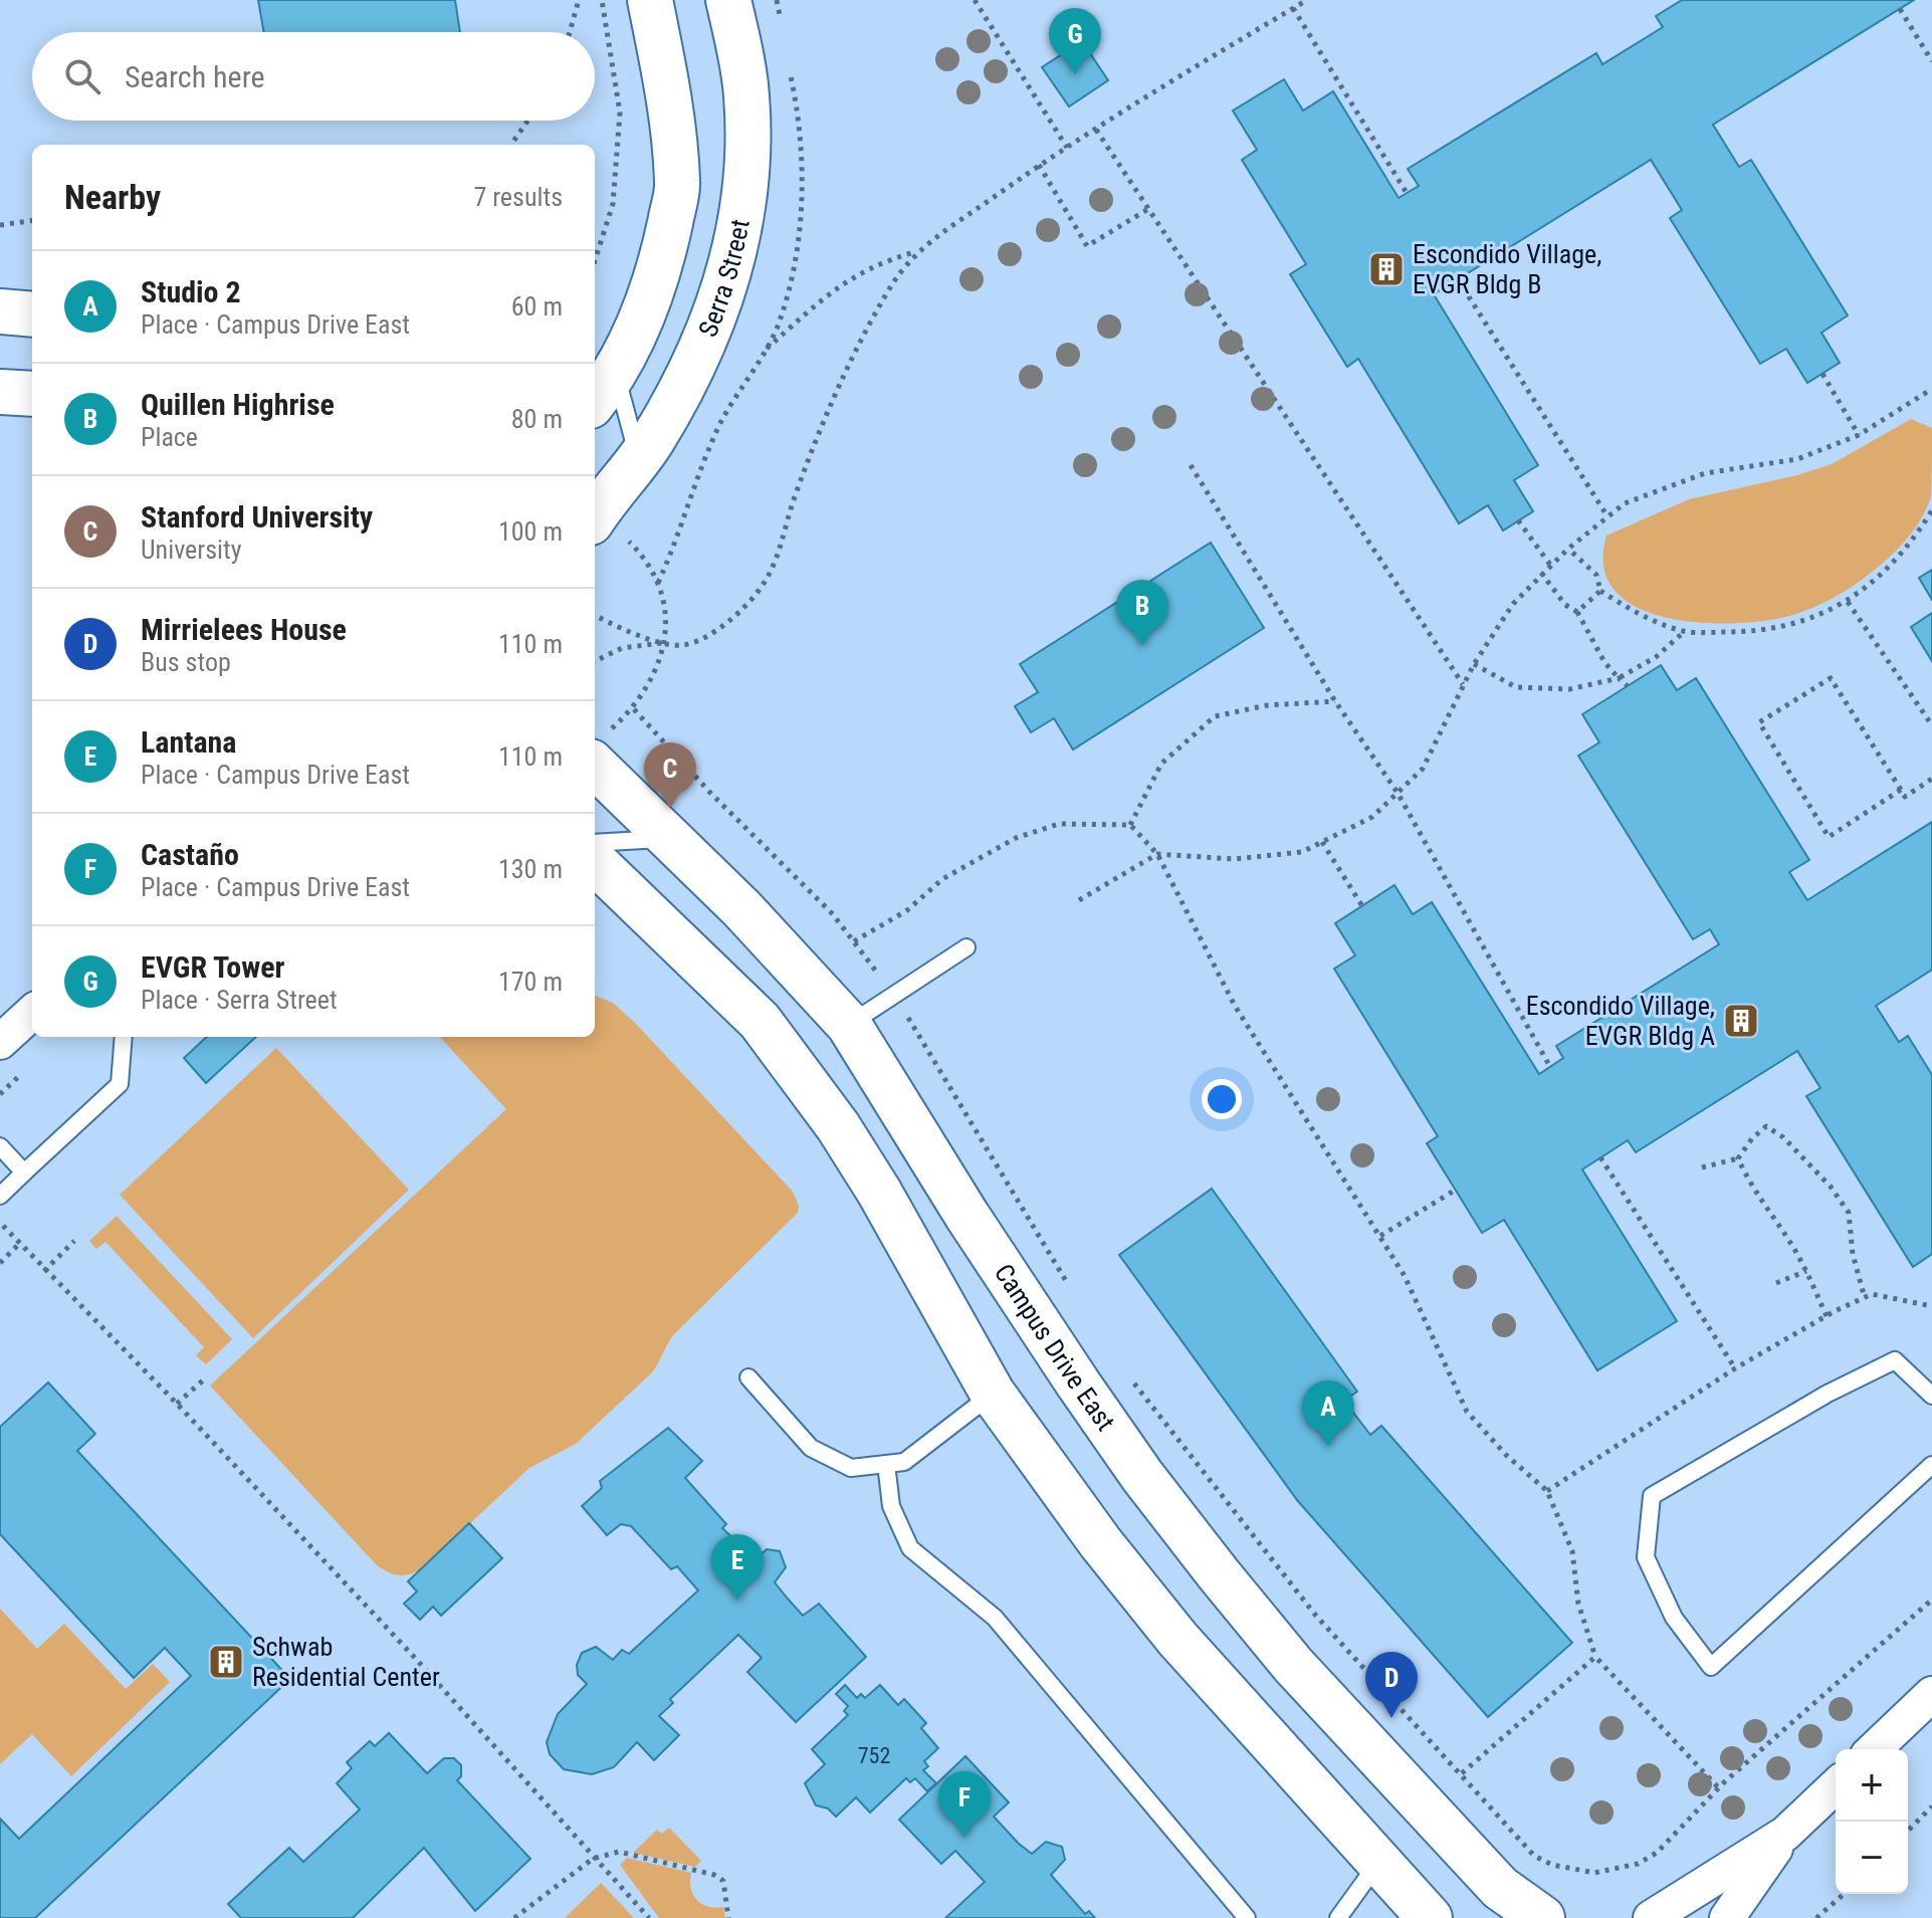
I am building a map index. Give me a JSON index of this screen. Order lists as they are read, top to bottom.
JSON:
{
  "streets": {
    "street": ["Serra Street", "Campus Drive East"]
  },
  "places": {
    "building": ["Escondido Village, EVGR Bldg B", "Escondido Village, EVGR Bldg A", "Schwab Residential Center"]
  },
  "house_numbers": ["752"],
  "page": {
    "pins": [
      "G",
      "B",
      "C",
      "A",
      "E",
      "D",
      "F"
    ],
    "search": "Search here",
    "heading": ["Nearby", "7 results"],
    "list": [
      {
        "mark": "A",
        "name": "Studio 2",
        "note": "Place · Campus Drive East",
        "value": "60 m"
      },
      {
        "mark": "B",
        "name": "Quillen Highrise",
        "note": "Place",
        "value": "80 m"
      },
      {
        "mark": "C",
        "name": "Stanford University",
        "note": "University",
        "value": "100 m"
      },
      {
        "mark": "D",
        "name": "Mirrielees House",
        "note": "Bus stop",
        "value": "110 m"
      },
      {
        "mark": "E",
        "name": "Lantana",
        "note": "Place · Campus Drive East",
        "value": "110 m"
      },
      {
        "mark": "F",
        "name": "Castaño",
        "note": "Place · Campus Drive East",
        "value": "130 m"
      },
      {
        "mark": "G",
        "name": "EVGR Tower",
        "note": "Place · Serra Street",
        "value": "170 m"
      }
    ],
    "map_buttons": ["+", "−"]
  }
}
